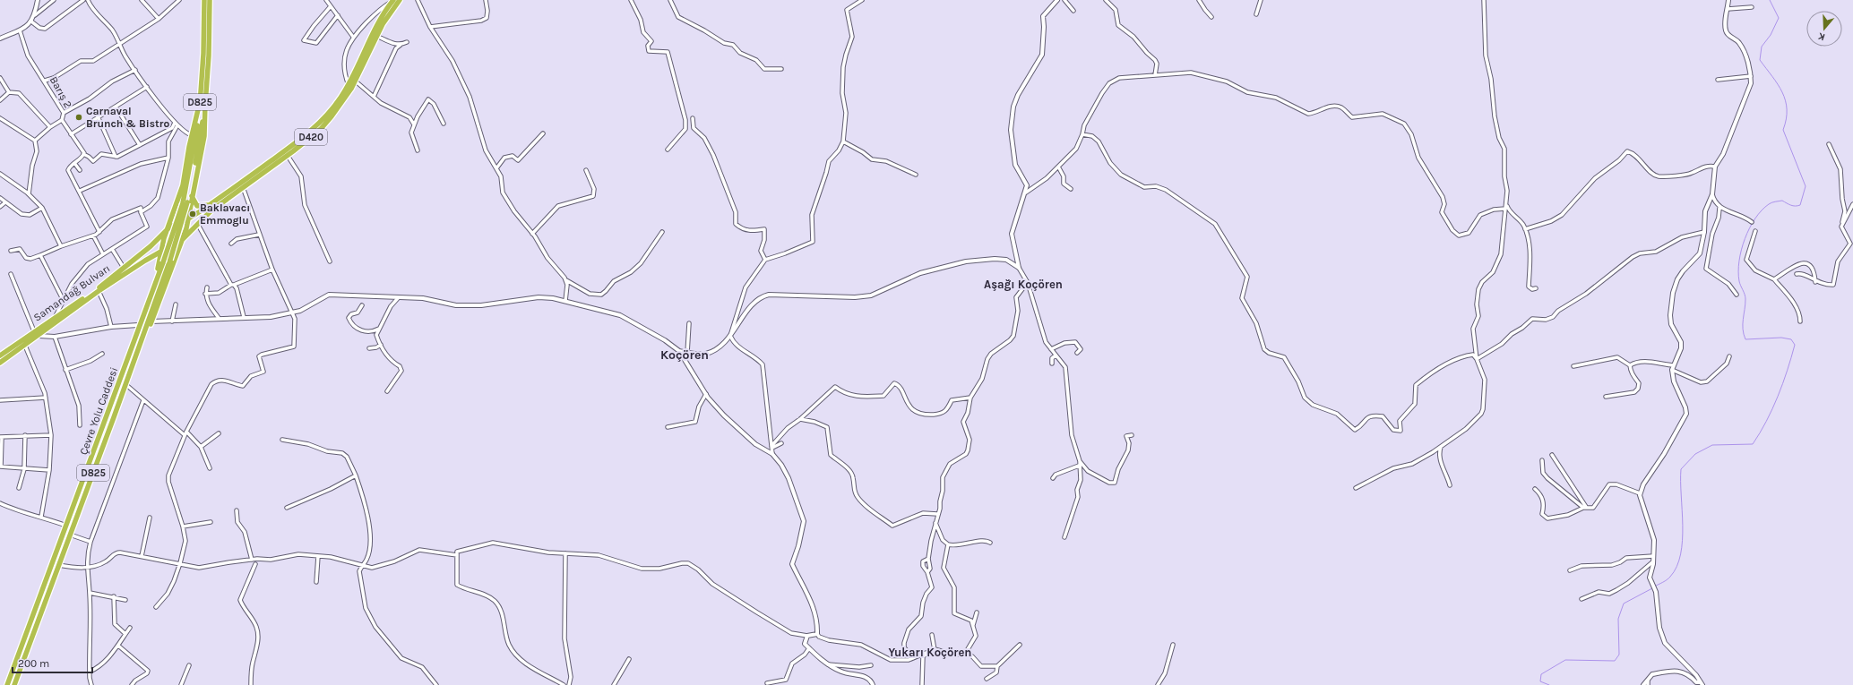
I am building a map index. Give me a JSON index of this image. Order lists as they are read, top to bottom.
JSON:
{
  "streets": {
    "highway": [
      "D825",
      "D420",
      "Samandağ Bulvarı",
      "Çevre Yolu Caddesi"
    ],
    "street": ["Barış 2"]
  },
  "crossings": [
    ["D420", "Samandağ Bulvarı"]
  ],
  "districts": ["Aşağı Koçören", "Koçören", "Yukarı Koçören"],
  "places": ["Carnaval Brunch & Bistro", "Baklavacı Emmoglu"],
  "scale_bar": "200 m",
  "north": "bottom"
}
